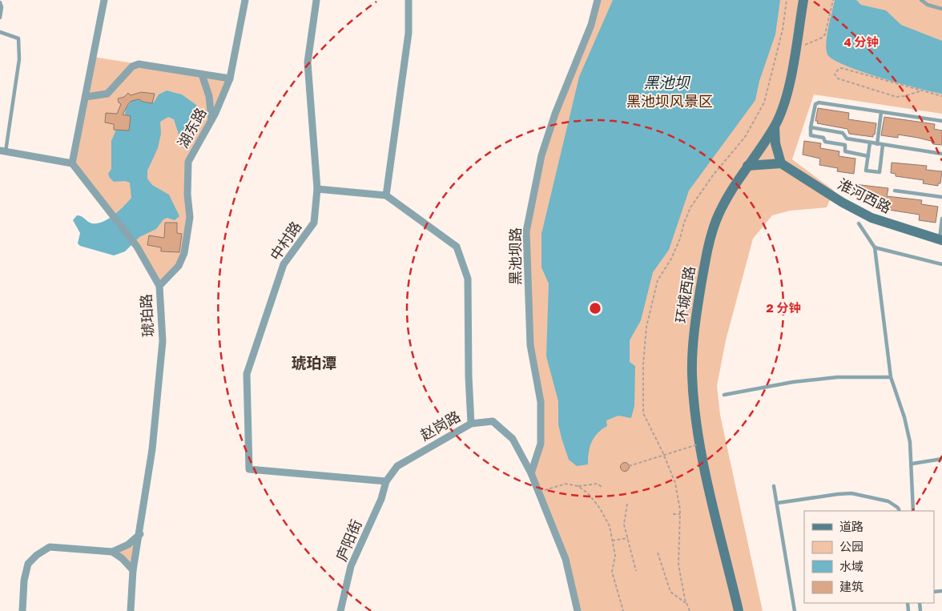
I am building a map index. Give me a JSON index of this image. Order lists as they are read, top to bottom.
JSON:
{
  "streets": {
    "street": [
      "湖东路",
      "淮河西路",
      "中村路",
      "黑池坝路",
      "环城西路",
      "琥珀路",
      "赵岗路",
      "庐阳街"
    ]
  },
  "crossings": [
    ["湖东路", "琥珀路"],
    ["中村路", "赵岗路"],
    ["中村路", "庐阳街"],
    ["黑池坝路", "赵岗路"],
    ["赵岗路", "庐阳街"]
  ],
  "districts": ["琥珀潭"],
  "water": ["黑池坝"],
  "parks": ["黑池坝风景区"],
  "legend": [
    "道路",
    "公园",
    "水域",
    "建筑"
  ],
  "rings": ["4 分钟", "2 分钟"]
}
